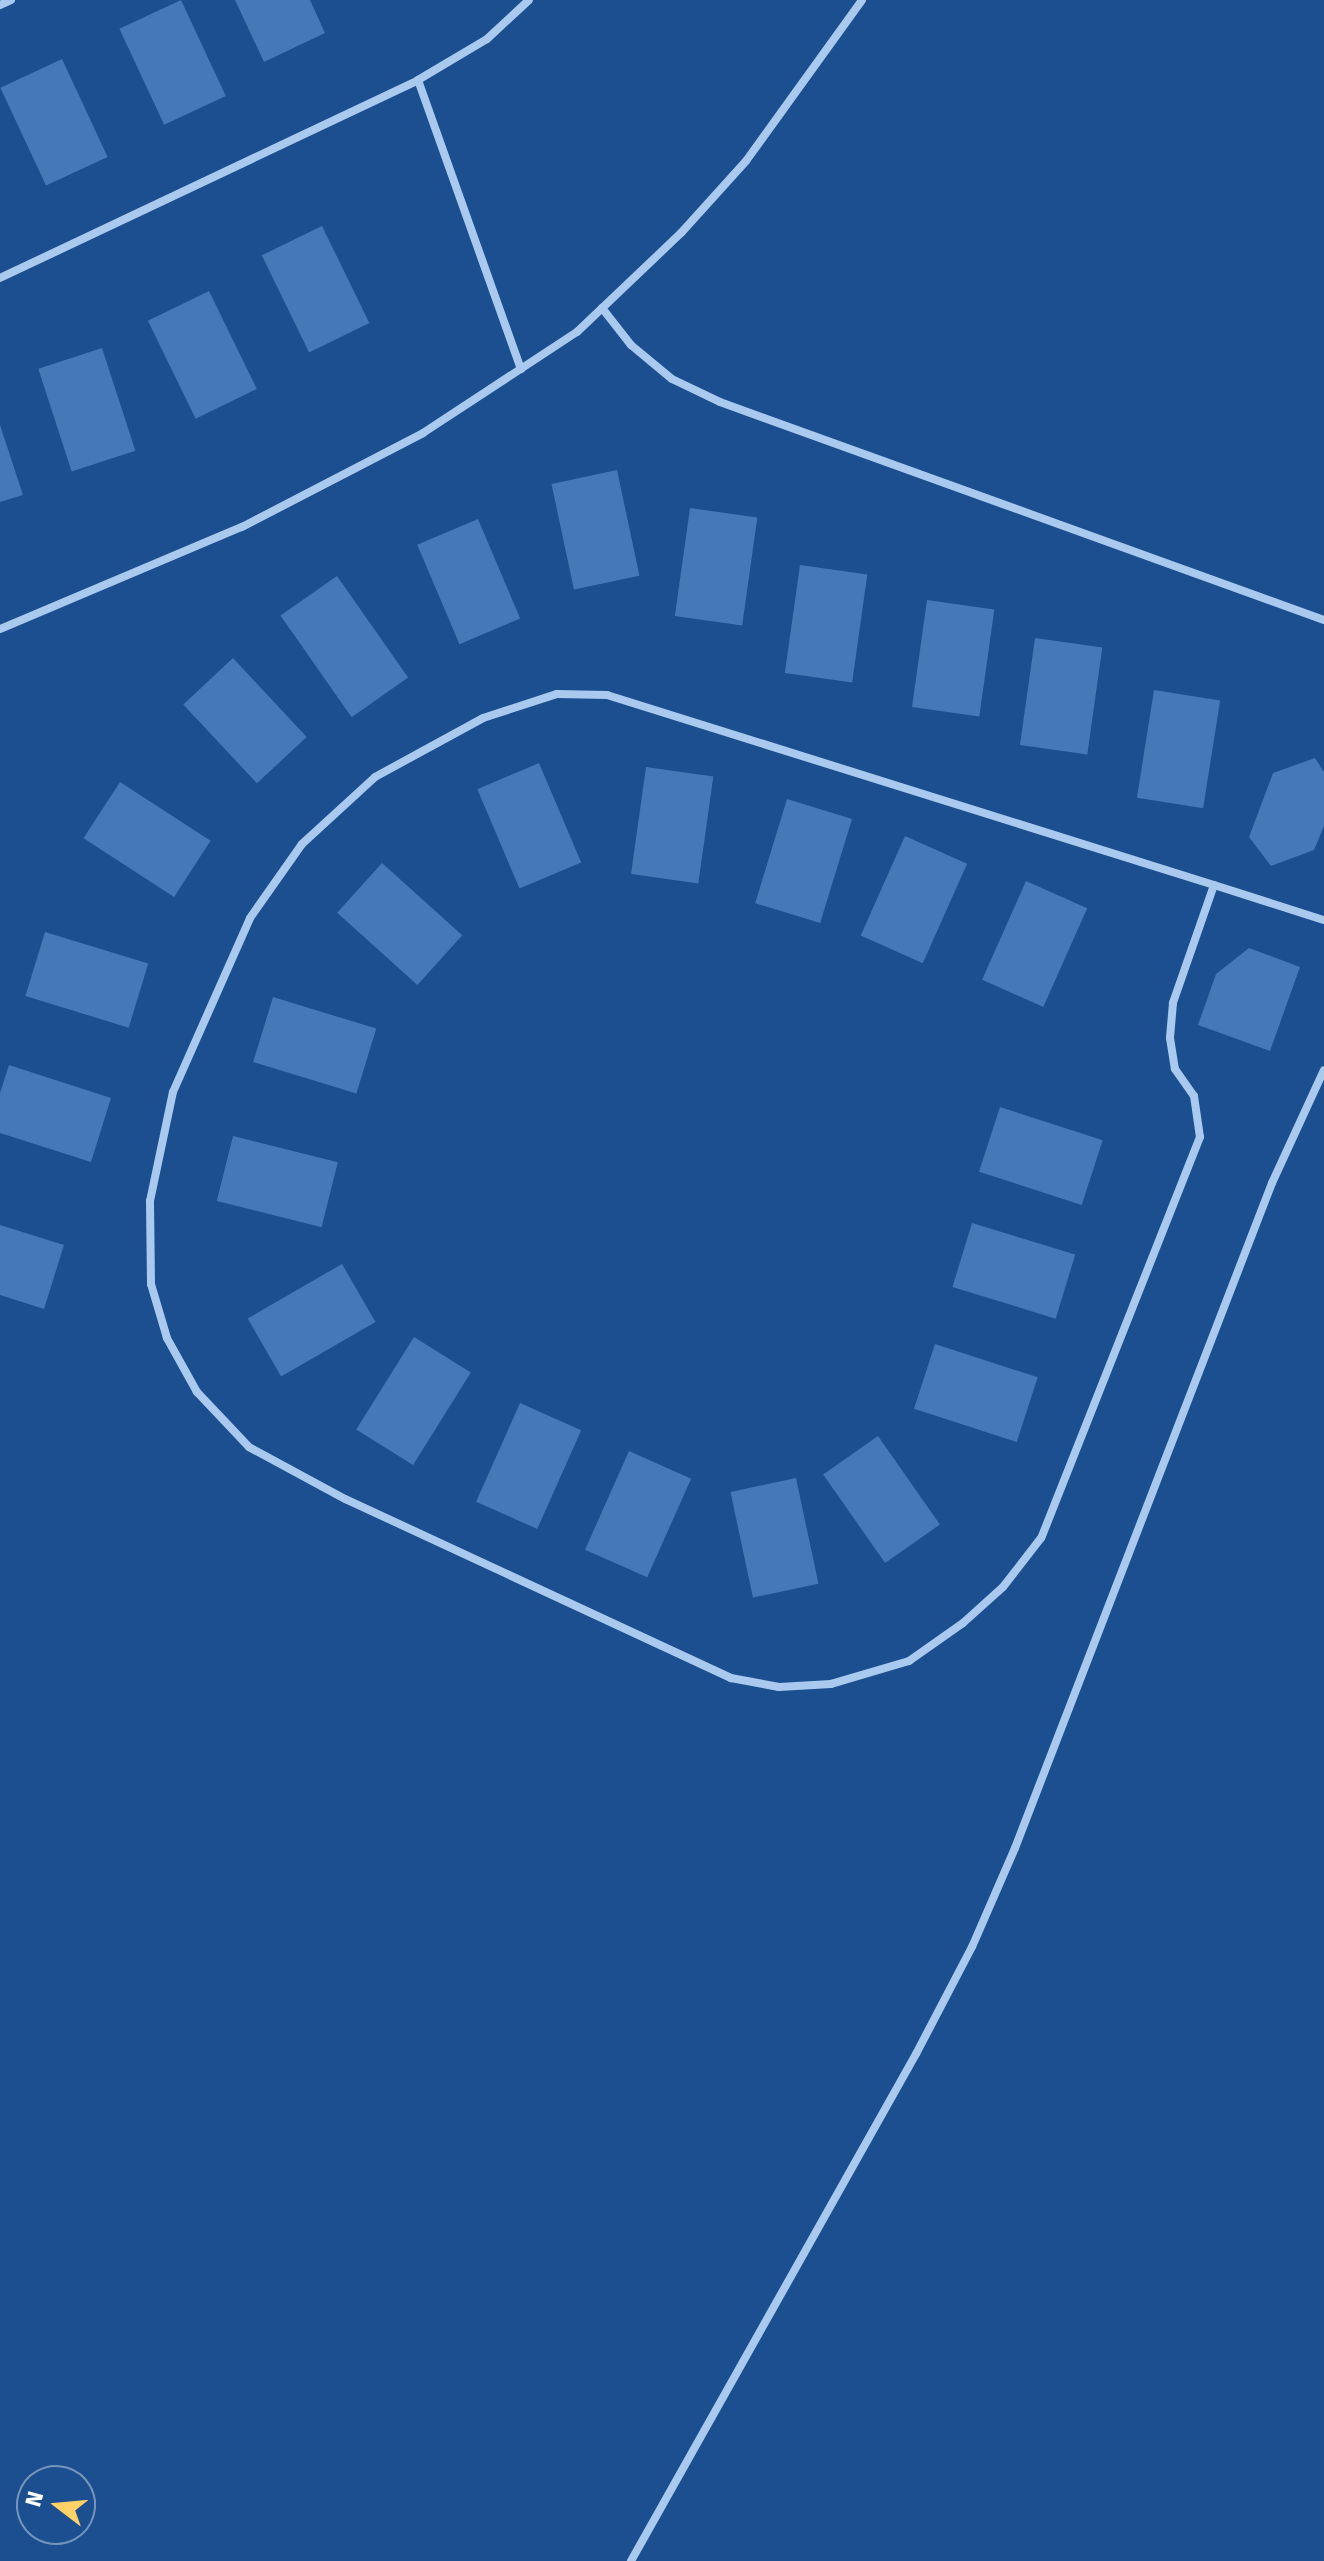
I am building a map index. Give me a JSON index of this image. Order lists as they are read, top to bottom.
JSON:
{
  "north": "left"
}
